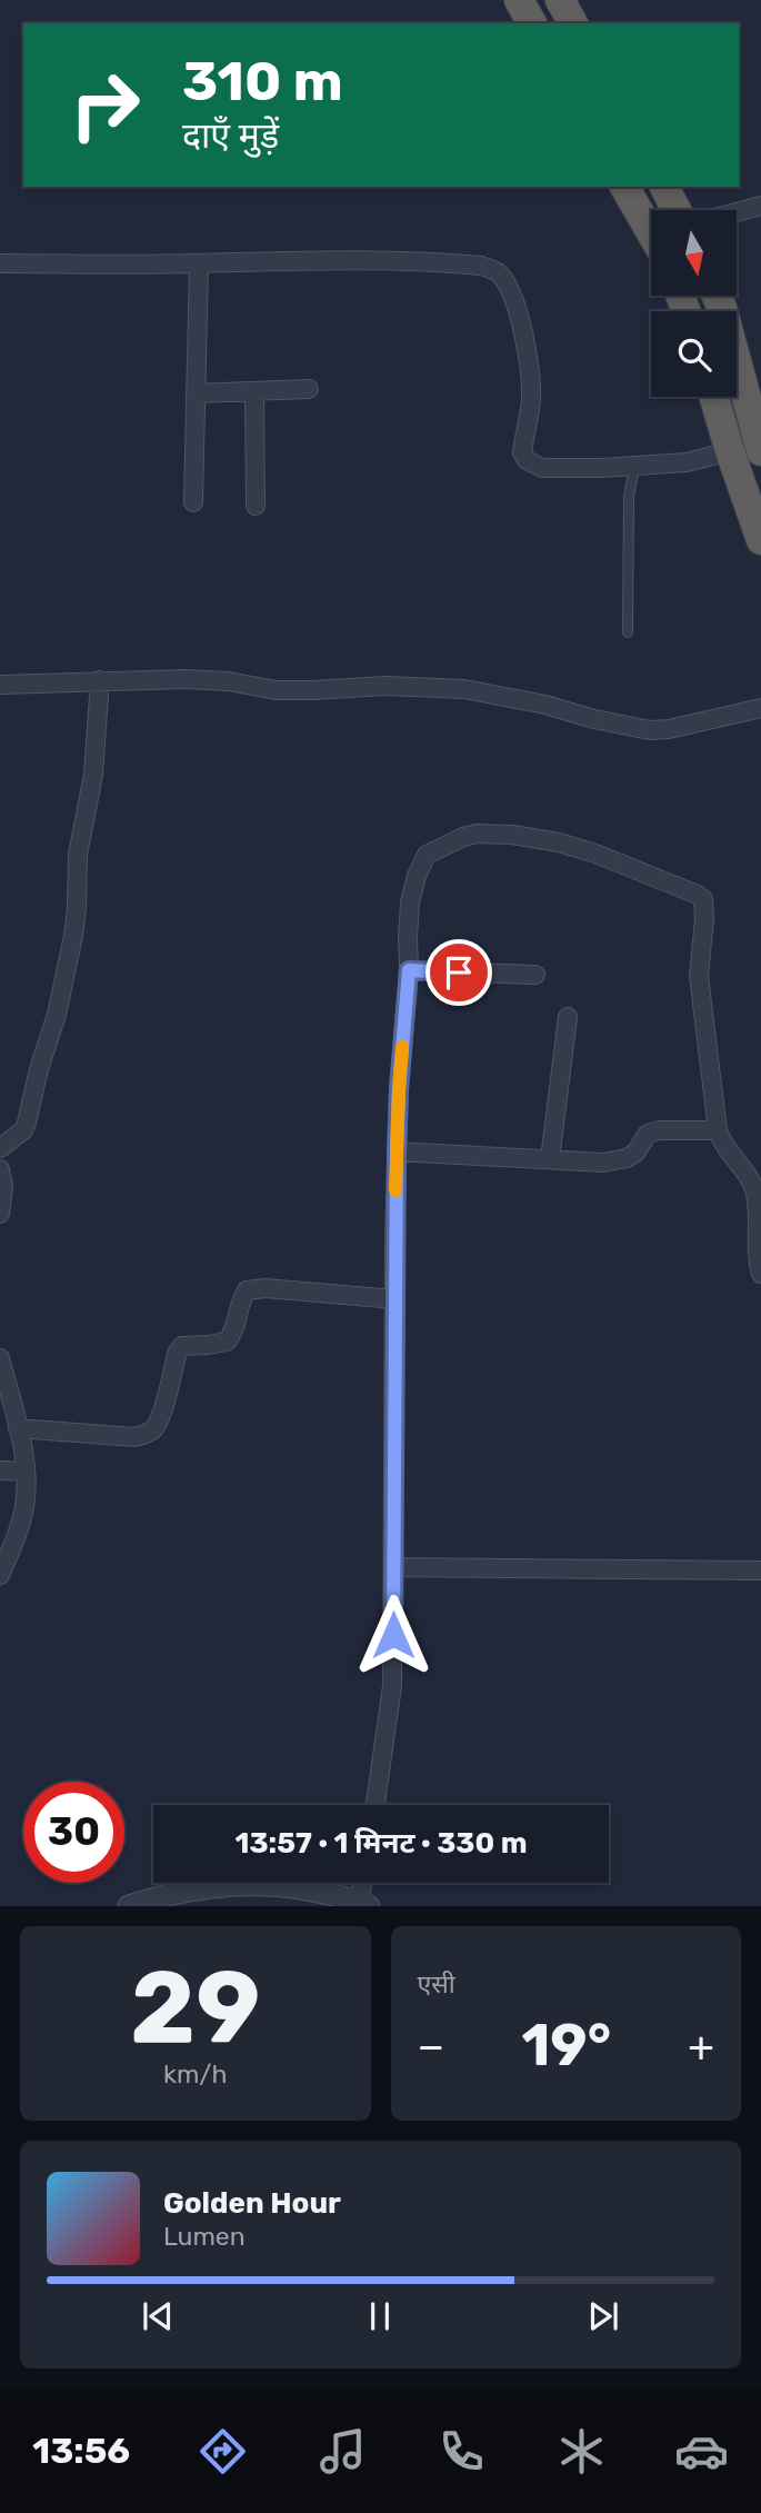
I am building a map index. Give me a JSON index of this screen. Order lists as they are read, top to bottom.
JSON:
{
  "north": "bottom",
  "page": {
    "turn": ["310 m", "दाएँ मुड़ें"],
    "limit": "30",
    "trip": "13:57 · 1 मिनट · 330 m",
    "tile": [
      ["29", "km/h"],
      "एसी"
    ],
    "heat": ["−", "19°", "+"],
    "song": ["Golden Hour", "Lumen"],
    "tabs": "13:56"
  }
}
